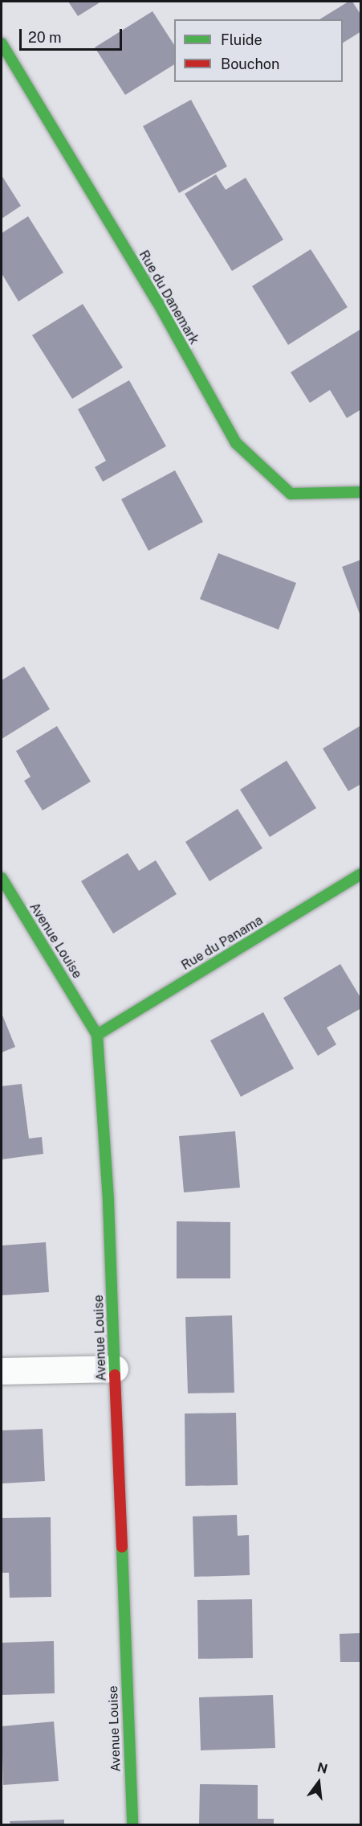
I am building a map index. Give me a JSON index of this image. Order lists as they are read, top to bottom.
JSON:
{
  "streets": {
    "street": ["Rue du Danemark", "Avenue Louise", "Rue du Panama"]
  },
  "crossings": [
    ["Avenue Louise", "Rue du Panama"]
  ],
  "legend": ["Fluide", "Bouchon"],
  "scale_bar": "20 m",
  "north": "top"
}
